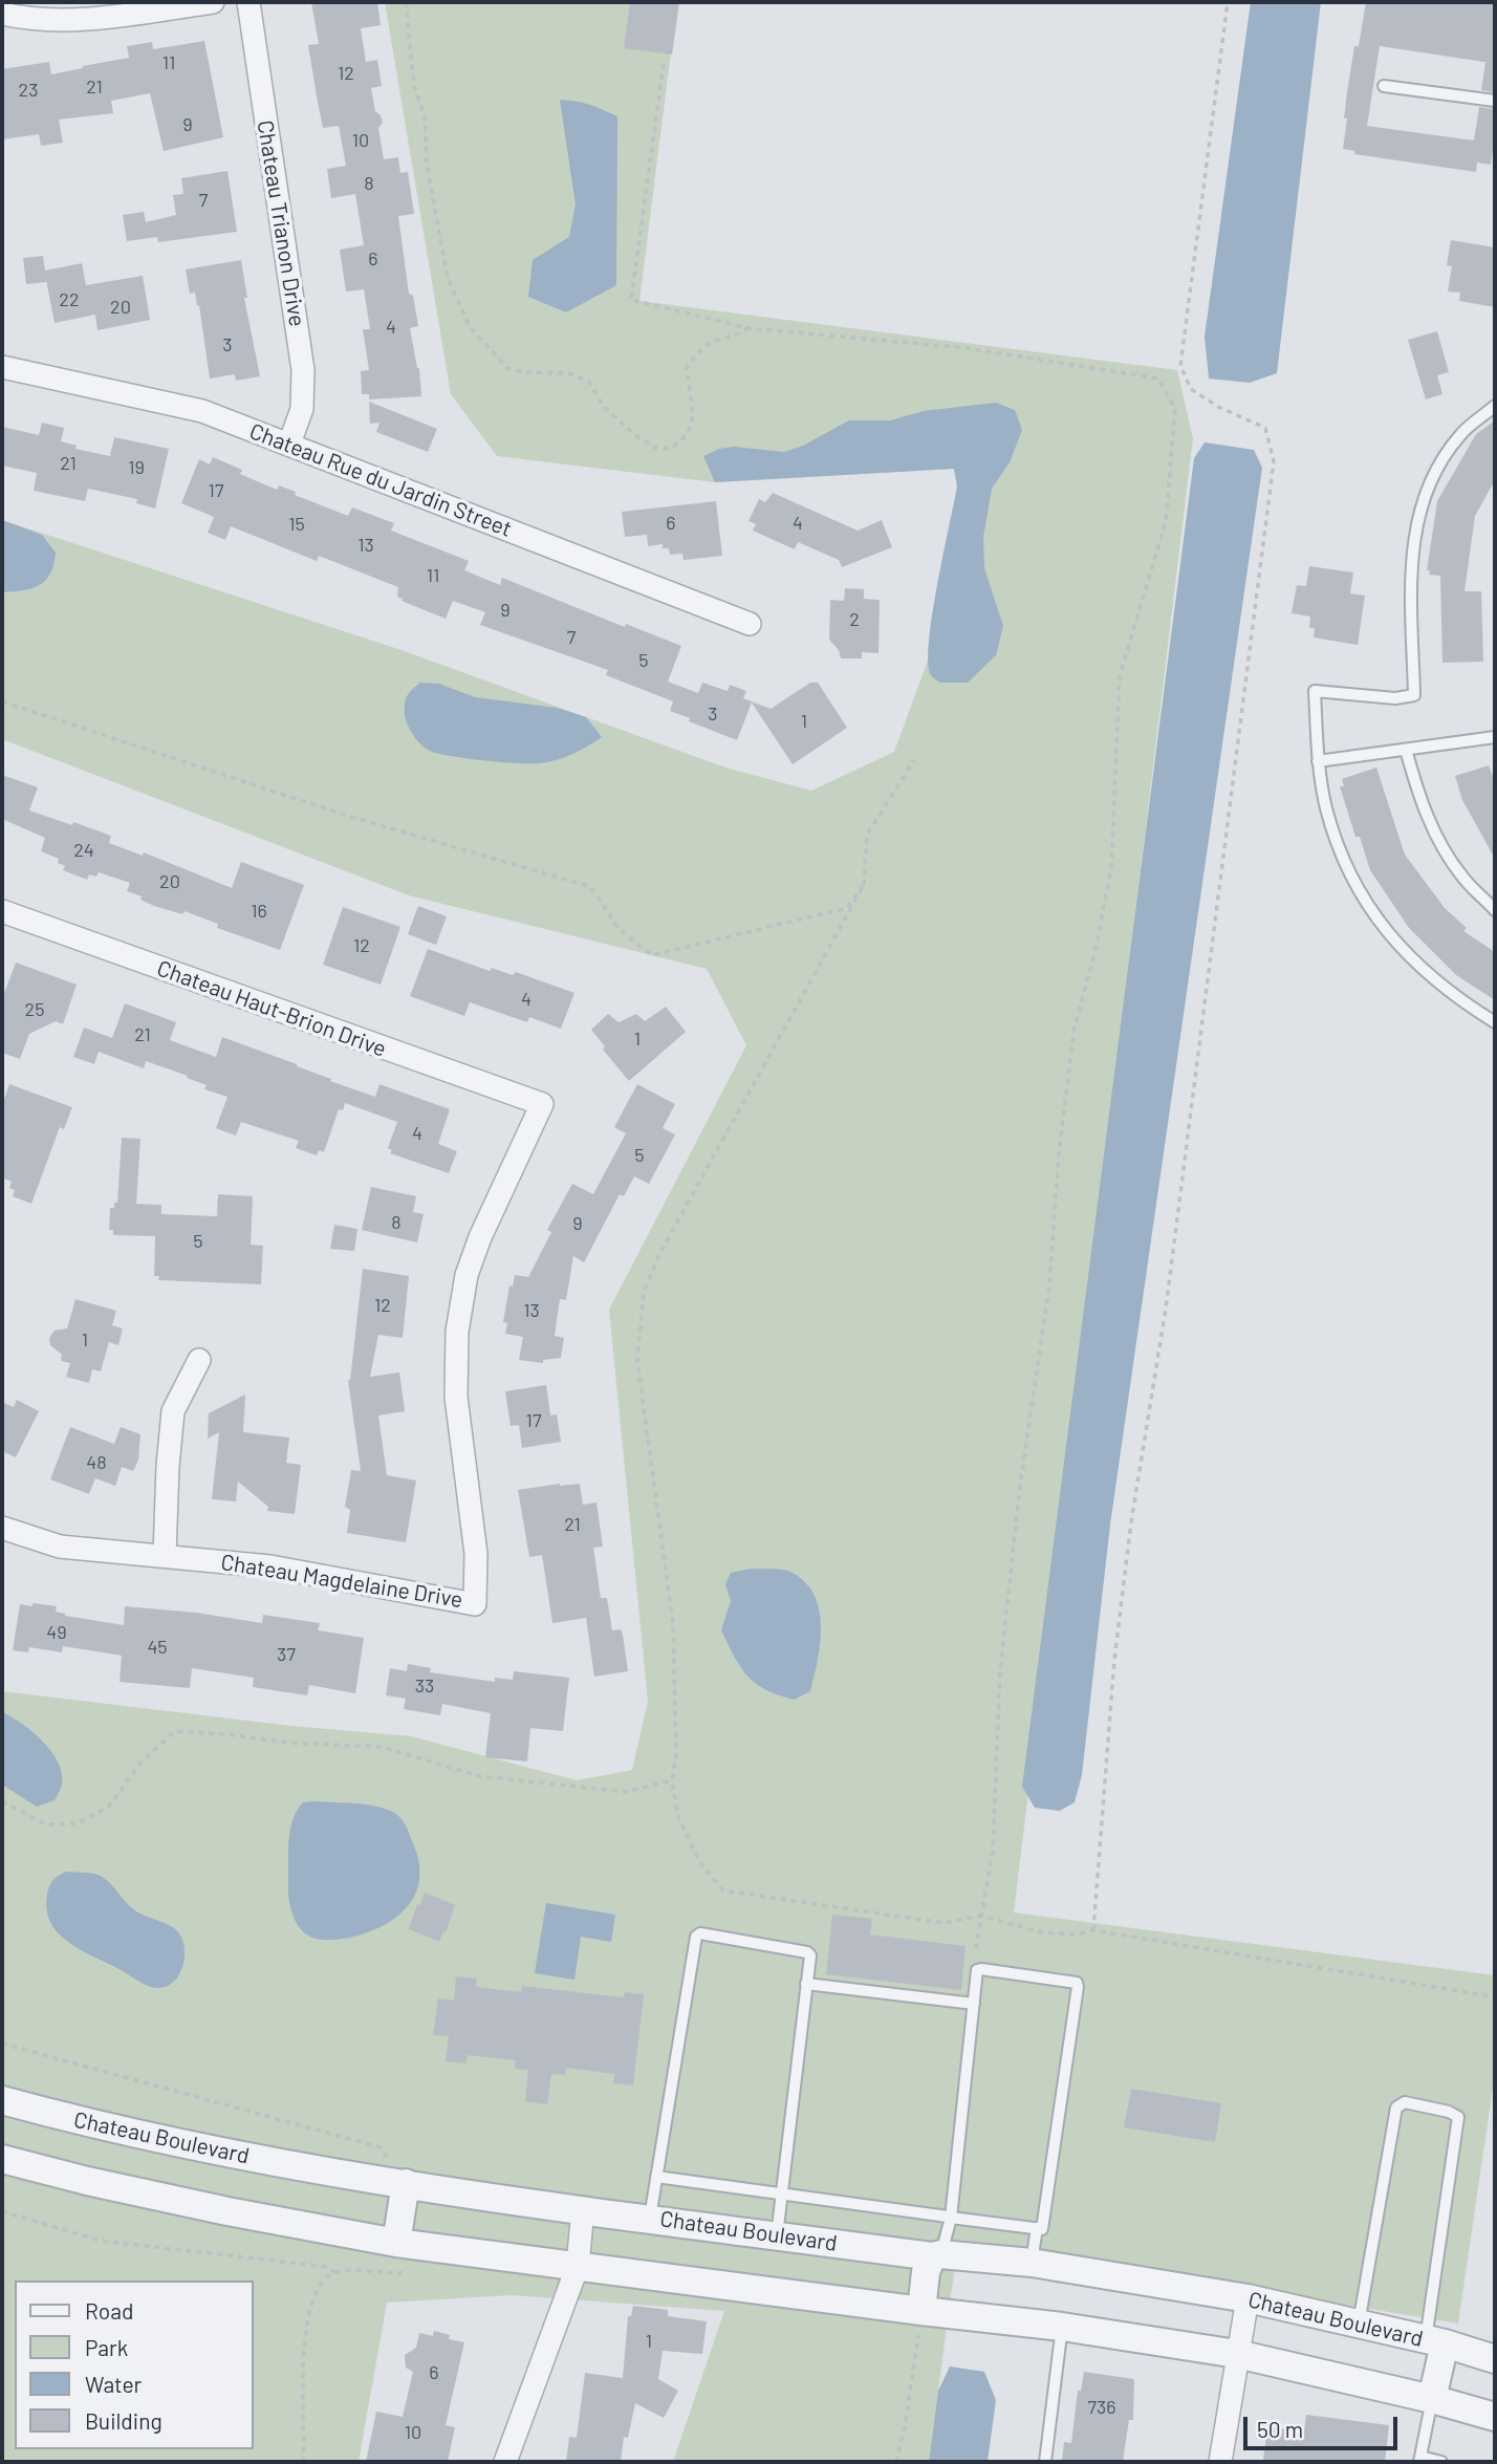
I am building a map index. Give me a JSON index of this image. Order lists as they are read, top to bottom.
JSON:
{
  "streets": {
    "street": [
      "Chateau Trianon Drive",
      "Chateau Rue du Jardin Street",
      "Chateau Haut-Brion Drive",
      "Chateau Magdelaine Drive",
      "Chateau Boulevard"
    ]
  },
  "crossings": [
    ["Chateau Trianon Drive", "Chateau Rue du Jardin Street"],
    ["Chateau Haut-Brion Drive", "Chateau Magdelaine Drive"]
  ],
  "house_numbers": [
    "11",
    "12",
    "21",
    "23",
    "9",
    "10",
    "8",
    "7",
    "6",
    "22",
    "20",
    "4",
    "3",
    "21",
    "19",
    "17",
    "6",
    "4",
    "15",
    "13",
    "11",
    "9",
    "2",
    "7",
    "5",
    "3",
    "1",
    "24",
    "20",
    "16",
    "12",
    "4",
    "25",
    "21",
    "1",
    "4",
    "5",
    "8",
    "9",
    "5",
    "12",
    "13",
    "1",
    "17",
    "48",
    "21",
    "49",
    "45",
    "37",
    "33",
    "1",
    "6",
    "736",
    "10"
  ],
  "legend": [
    "Road",
    "Park",
    "Water",
    "Building"
  ],
  "scale_bar": "50 m"
}
